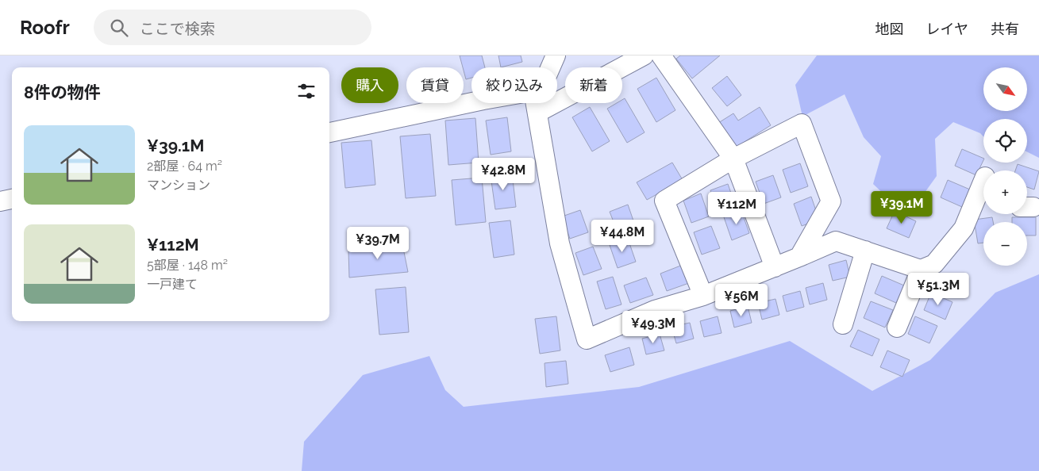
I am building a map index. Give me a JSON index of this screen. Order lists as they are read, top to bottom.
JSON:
{
  "north": "bottom right",
  "page": {
    "header": "Roofr",
    "search": "ここで検索",
    "nav": ["地図", "レイヤ", "共有"],
    "map_buttons": ["+", "−"],
    "chip": [
      "購入",
      "賃貸",
      "絞り込み",
      "新着"
    ],
    "heading": "8件の物件",
    "list": [
      {
        "name": "¥39.1M",
        "note": "2部屋 · 64 m² · マンション"
      },
      {
        "name": "¥112M",
        "note": "5部屋 · 148 m² · 一戸建て"
      }
    ],
    "price": [
      "¥42.8M",
      "¥39.1M",
      "¥112M",
      "¥44.8M",
      "¥39.7M",
      "¥51.3M",
      "¥56M",
      "¥49.3M"
    ]
  }
}
